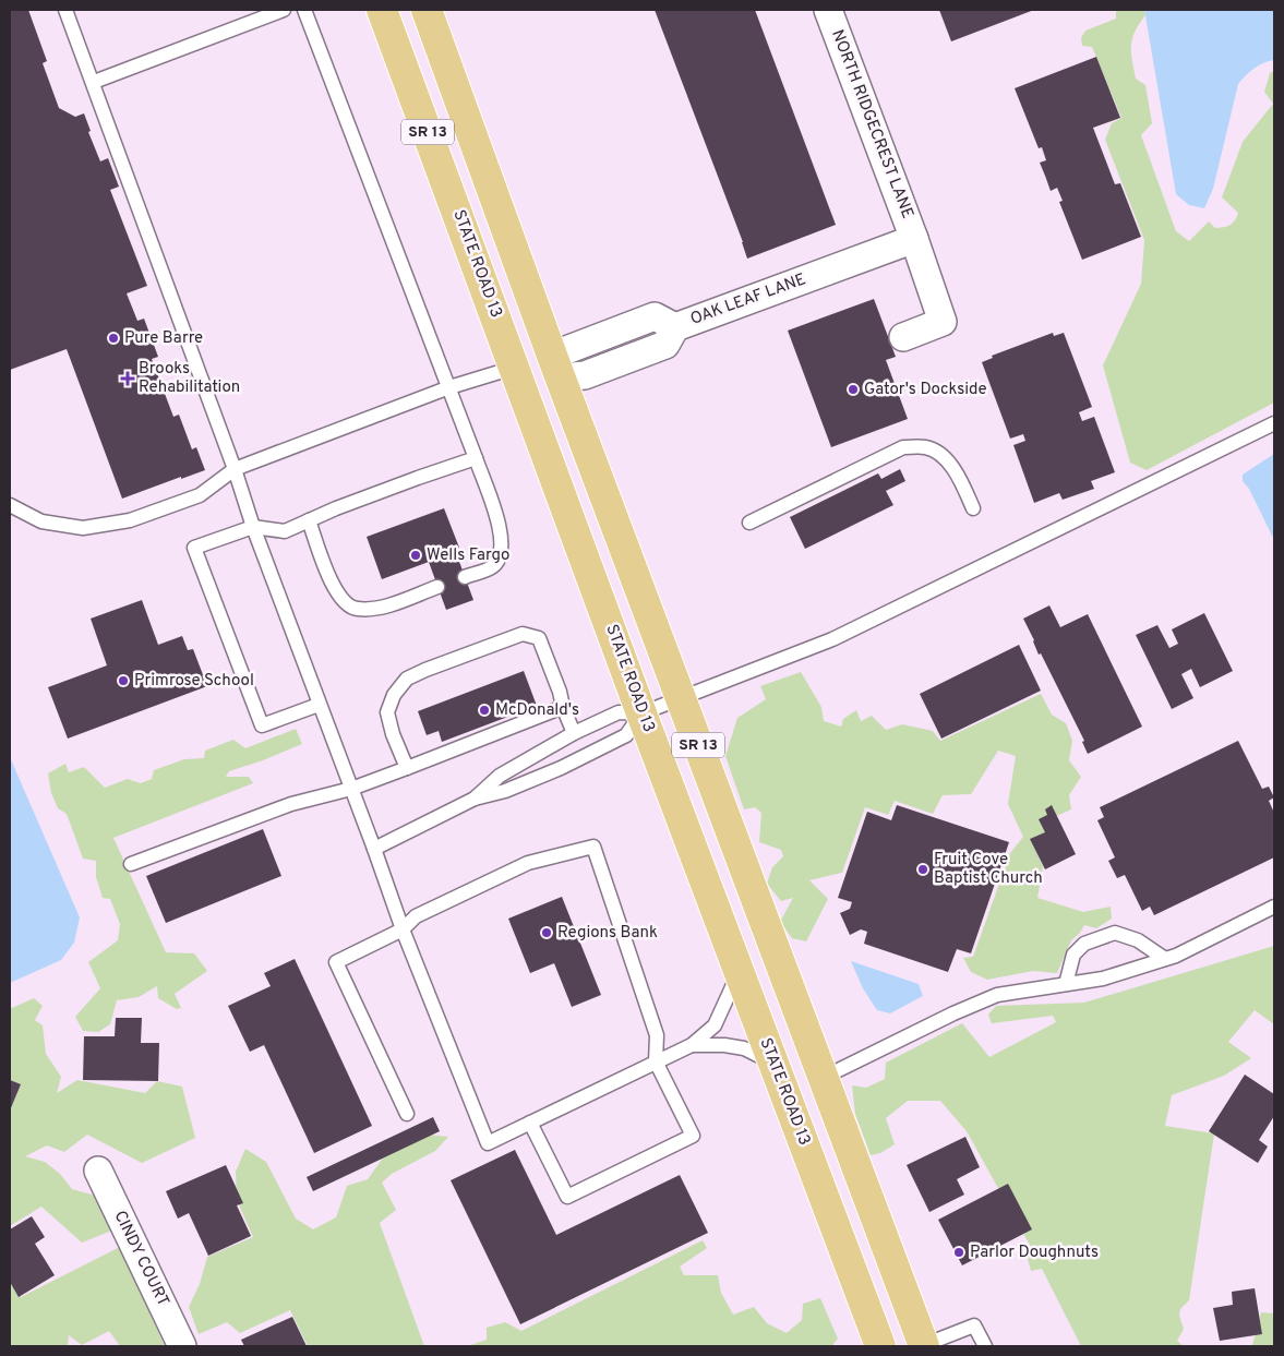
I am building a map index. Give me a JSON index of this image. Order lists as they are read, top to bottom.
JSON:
{
  "streets": {
    "main road": ["SR 13", "STATE ROAD 13"],
    "street": ["NORTH RIDGECREST LANE", "OAK LEAF LANE", "CINDY COURT"]
  },
  "crossings": [
    ["NORTH RIDGECREST LANE", "OAK LEAF LANE"],
    ["SR 13", "OAK LEAF LANE"]
  ],
  "places": {
    "other": [
      "Pure Barre",
      "Gator's Dockside",
      "Wells Fargo",
      "Primrose School",
      "McDonald's",
      "Fruit Cove Baptist Church",
      "Regions Bank",
      "Parlor Doughnuts"
    ],
    "health": ["Brooks Rehabilitation"]
  }
}
